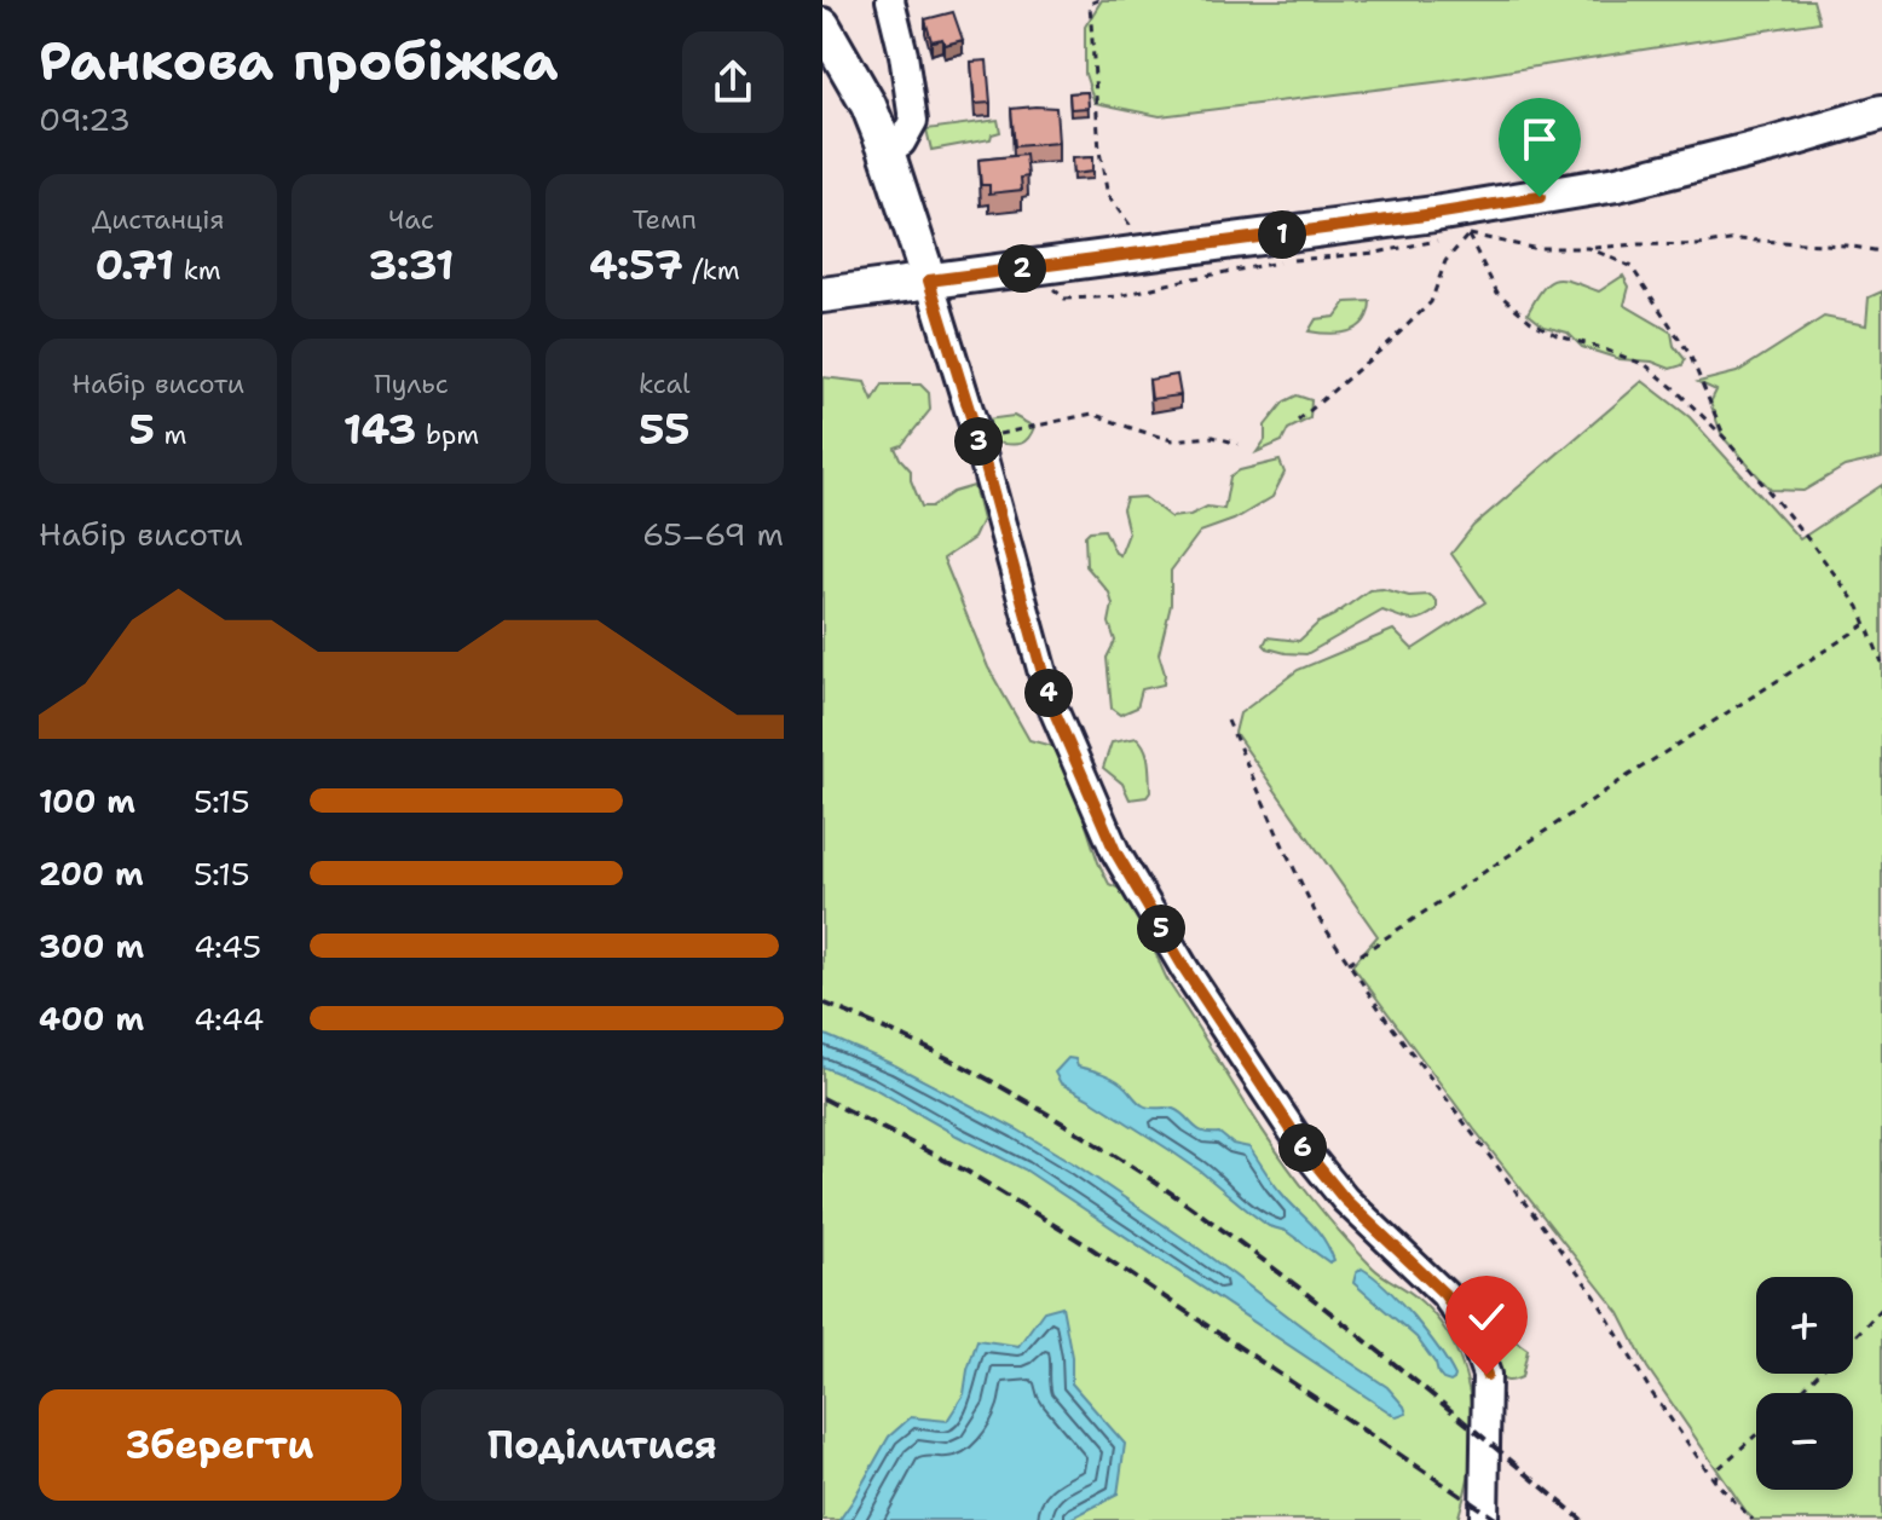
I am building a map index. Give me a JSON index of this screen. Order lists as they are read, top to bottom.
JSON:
{
  "page": {
    "heading": ["Ранкова пробіжка", "09:23"],
    "stats": [
      ["Дистанція", "0.71 km"],
      ["Час", "3:31"],
      ["Темп", "4:57 /km"],
      ["Набір висоти", "5 m"],
      ["Пульс", "143 bpm"],
      ["kcal", "55"]
    ],
    "pins": [
      "1",
      "2",
      "3",
      "4",
      "5",
      "6"
    ],
    "chart": ["Набір висоти", "65–69 m"],
    "list": [
      {
        "name": "100 m",
        "note": "5:15"
      },
      {
        "name": "200 m",
        "note": "5:15"
      },
      {
        "name": "300 m",
        "note": "4:45"
      },
      {
        "name": "400 m",
        "note": "4:44"
      }
    ],
    "map_buttons": ["+", "−"],
    "buttons": ["Зберегти", "Поділитися"]
  }
}
